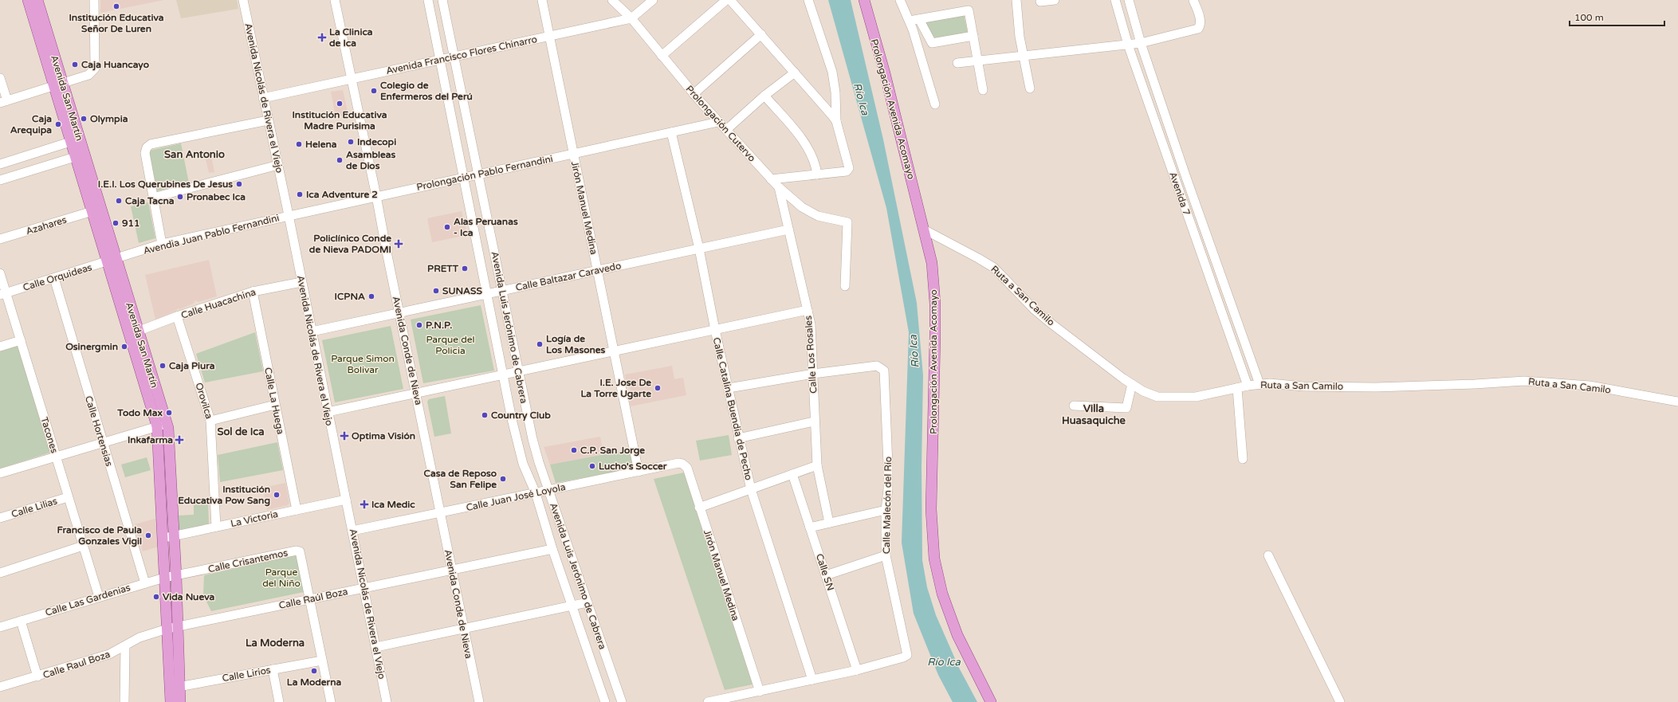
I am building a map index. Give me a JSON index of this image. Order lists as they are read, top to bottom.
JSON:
{
  "streets": {
    "main road": ["Avenida San Martín", "Prolongación Avenida Acomayo"],
    "street": [
      "Avenida Francisco Flores Chinarro",
      "Avenida Nicolás de Rivera el Viejo",
      "Prolongación Cutervo",
      "Prolongación Pablo Fernandini",
      "Avenida 7",
      "Jirón Manuel Medina",
      "Azahares",
      "Avendia Juan Pablo Fernandini",
      "Calle Baltazar Caravedo",
      "Calle Orquideas",
      "Ruta a San Camilo",
      "Calle Huacachina",
      "Avenida Luis Jerónimo de Cabrera",
      "Avenida Conde de Nieva",
      "Calle Los Rosales",
      "Orovilca",
      "Calle La Huega",
      "Calle Catalina Buendia de Pecho",
      "Calle Hortensias",
      "Tacones",
      "Calle Juan José Loyola",
      "Calle Malecón del Río",
      "Calle Lilias",
      "La Victoria",
      "Calle Crisantemos",
      "Calle SN",
      "Calle Raúl Boza",
      "Calle Las Gardenias",
      "Calle Raul Boza",
      "Calle Lirios"
    ]
  },
  "crossings": [
    ["Avenida Francisco Flores Chinarro", "Avenida Nicolás de Rivera el Viejo"],
    ["Avenida Francisco Flores Chinarro", "Prolongación Cutervo"],
    ["Avenida Francisco Flores Chinarro", "Jirón Manuel Medina"],
    ["Avenida Francisco Flores Chinarro", "Avenida Luis Jerónimo de Cabrera"],
    ["Avenida Francisco Flores Chinarro", "Avenida Conde de Nieva"],
    ["Avenida San Martín", "Azahares"],
    ["Avenida San Martín", "Avendia Juan Pablo Fernandini"],
    ["Avenida San Martín", "Calle Orquideas"],
    ["Avenida San Martín", "Calle Huacachina"],
    ["Avenida San Martín", "La Victoria"],
    ["Avenida San Martín", "Calle Crisantemos"],
    ["Avenida San Martín", "Calle Raúl Boza"],
    ["Avenida San Martín", "Calle Las Gardenias"],
    ["Avenida San Martín", "Calle Raul Boza"],
    ["Avenida San Martín", "Calle Lirios"],
    ["Avenida Nicolás de Rivera el Viejo", "Prolongación Pablo Fernandini"],
    ["Avenida Nicolás de Rivera el Viejo", "Avendia Juan Pablo Fernandini"],
    ["Avenida Nicolás de Rivera el Viejo", "Calle Baltazar Caravedo"],
    ["Avenida Nicolás de Rivera el Viejo", "Calle Huacachina"],
    ["Avenida Nicolás de Rivera el Viejo", "Calle Juan José Loyola"],
    ["Avenida Nicolás de Rivera el Viejo", "La Victoria"],
    ["Avenida Nicolás de Rivera el Viejo", "Calle Raúl Boza"],
    ["Prolongación Avenida Acomayo", "Ruta a San Camilo"],
    ["Prolongación Cutervo", "Prolongación Pablo Fernandini"],
    ["Prolongación Cutervo", "Calle Los Rosales"],
    ["Prolongación Pablo Fernandini", "Jirón Manuel Medina"],
    ["Prolongación Pablo Fernandini", "Avendia Juan Pablo Fernandini"],
    ["Prolongación Pablo Fernandini", "Avenida Luis Jerónimo de Cabrera"],
    ["Prolongación Pablo Fernandini", "Avenida Conde de Nieva"],
    ["Prolongación Pablo Fernandini", "Calle Catalina Buendia de Pecho"],
    ["Avenida 7", "Ruta a San Camilo"],
    ["Jirón Manuel Medina", "Calle Baltazar Caravedo"],
    ["Jirón Manuel Medina", "Calle Juan José Loyola"],
    ["Avendia Juan Pablo Fernandini", "Calle Orquideas"],
    ["Calle Baltazar Caravedo", "Avenida Luis Jerónimo de Cabrera"],
    ["Calle Baltazar Caravedo", "Avenida Conde de Nieva"],
    ["Calle Baltazar Caravedo", "Calle Los Rosales"],
    ["Calle Baltazar Caravedo", "Calle Catalina Buendia de Pecho"],
    ["Calle Orquideas", "Calle Hortensias"],
    ["Calle Orquideas", "Tacones"],
    ["Calle Huacachina", "Orovilca"],
    ["Calle Huacachina", "Calle La Huega"],
    ["Avenida Luis Jerónimo de Cabrera", "Calle Juan José Loyola"],
    ["Avenida Luis Jerónimo de Cabrera", "Calle Raúl Boza"],
    ["Avenida Conde de Nieva", "Calle Juan José Loyola"],
    ["Avenida Conde de Nieva", "Calle Raúl Boza"],
    ["Calle Los Rosales", "Calle Malecón del Río"],
    ["Orovilca", "La Victoria"],
    ["Calle La Huega", "La Victoria"],
    ["Calle Hortensias", "Calle Las Gardenias"],
    ["Tacones", "Calle Lilias"],
    ["Tacones", "Calle Las Gardenias"],
    ["Calle Malecón del Río", "Calle SN"],
    ["Calle Crisantemos", "Calle Raúl Boza"],
    ["Calle Crisantemos", "Calle Las Gardenias"],
    ["Calle Crisantemos", "Calle Lirios"],
    ["Calle Raúl Boza", "Calle Raul Boza"]
  ],
  "districts": [
    "San Antonio",
    "Villa Huasaquiche",
    "Sol de Ica",
    "La Moderna"
  ],
  "water": ["Río Ica"],
  "parks": ["Parque del Policia", "Parque Simon Bolivar", "Parque del Niño"],
  "places": {
    "other": [
      "Institución Educativa Señor De Luren",
      "Caja Huancayo",
      "Colegio de Enfermeros del Perú",
      "Institución Educativa Madre Purisima",
      "Olympia",
      "Caja Arequipa",
      "Indecopi",
      "Helena",
      "Asambleas de Dios",
      "I.E.I. Los Querubines De Jesus",
      "Ica Adventure 2",
      "Pronabec Ica",
      "Caja Tacna",
      "911",
      "Alas Peruanas - Ica",
      "PRETT",
      "SUNASS",
      "ICPNA",
      "P.N.P.",
      "Logía de Los Masones",
      "Osinergmin",
      "Caja Piura",
      "I.E. Jose De La Torre Ugarte",
      "Todo Max",
      "Country Club",
      "C.P. San Jorge",
      "Lucho's Soccer",
      "Casa de Reposo San Felipe",
      "Institución Educativa Pow Sang",
      "Francisco de Paula Gonzales Vigil",
      "Vida Nueva",
      "La Moderna"
    ],
    "health": [
      "La Clinica de Ica",
      "Policlínico Conde de Nieva PADOMI",
      "Optima Visión",
      "Inkafarma",
      "Ica Medic"
    ]
  },
  "scale_bar": "100 m"
}
